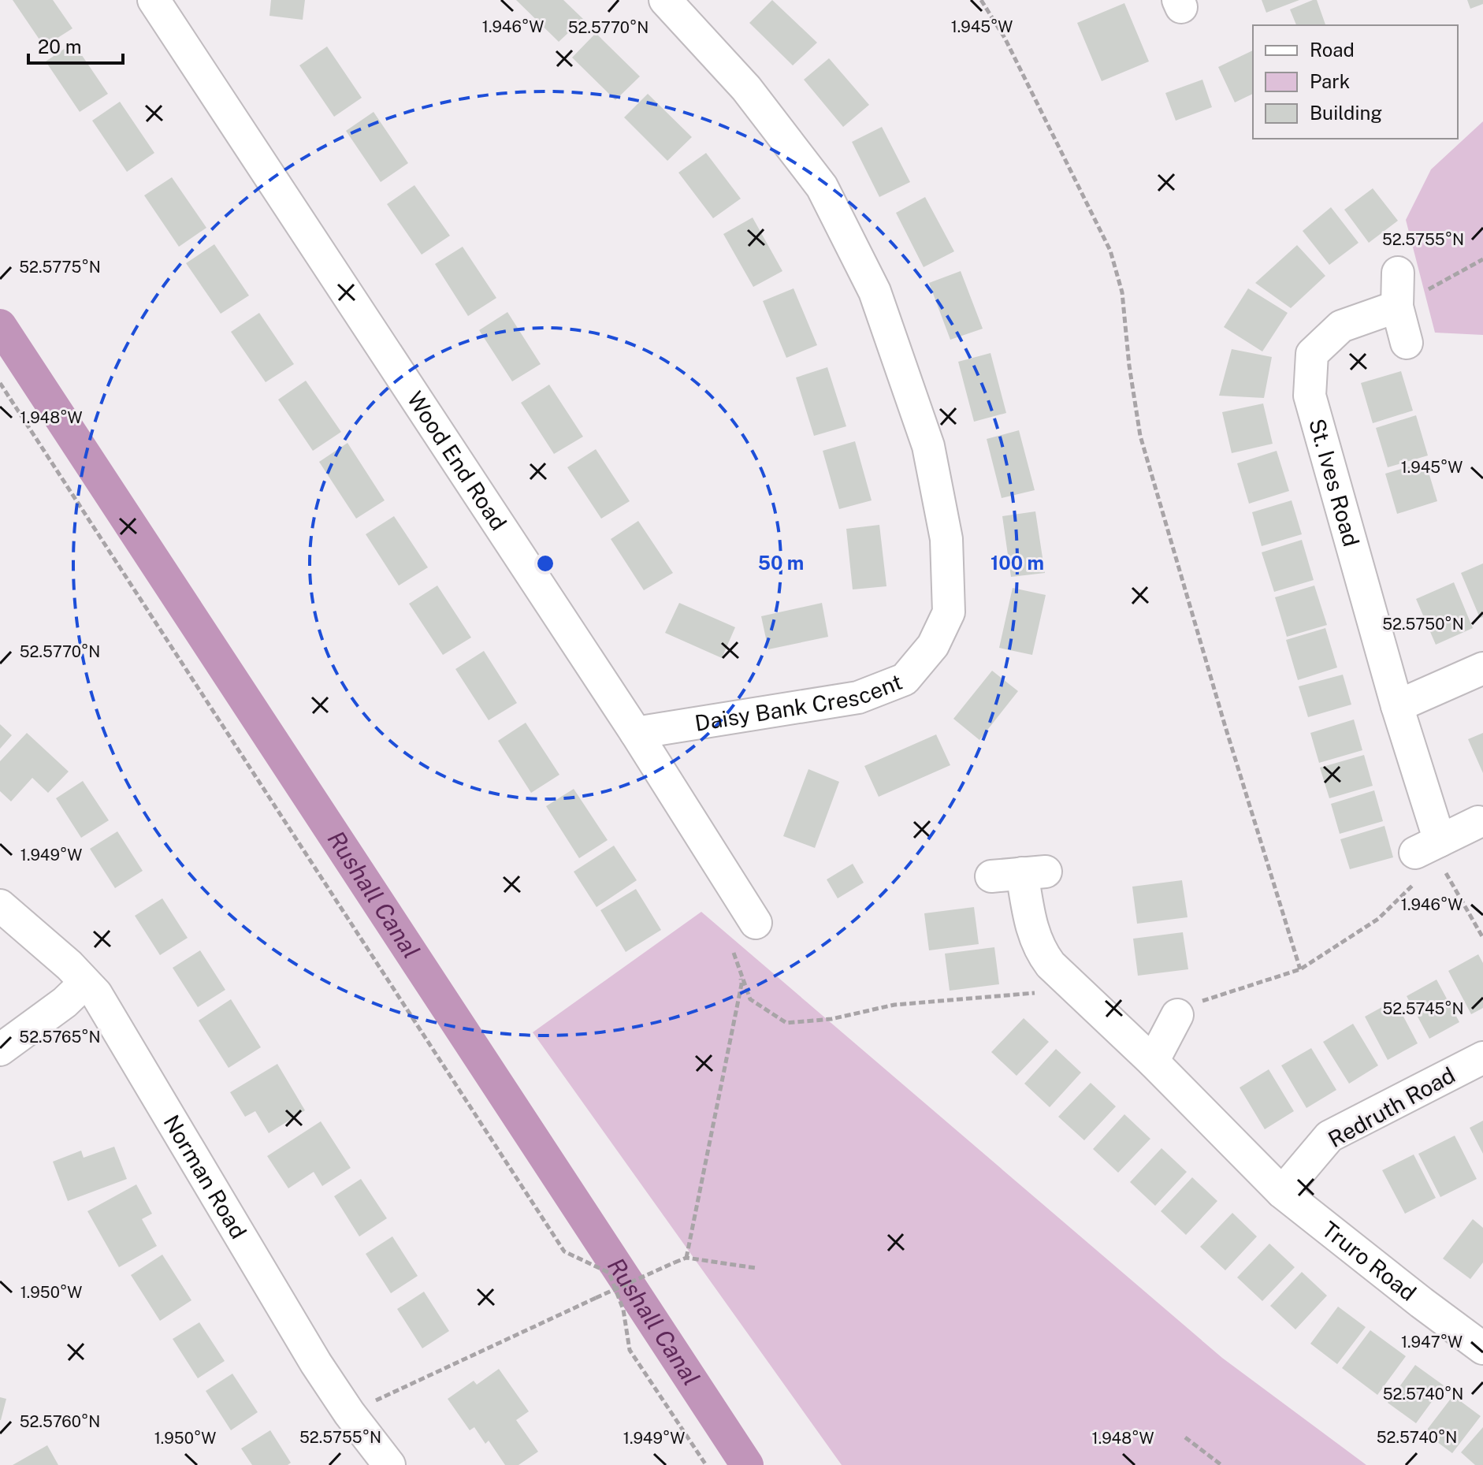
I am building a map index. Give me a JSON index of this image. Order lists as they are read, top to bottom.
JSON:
{
  "streets": {
    "street": [
      "Wood End Road",
      "St. Ives Road",
      "Daisy Bank Crescent",
      "Redruth Road",
      "Norman Road",
      "Truro Road"
    ]
  },
  "crossings": [
    ["Wood End Road", "Daisy Bank Crescent"],
    ["Redruth Road", "Truro Road"]
  ],
  "water": ["Rushall Canal"],
  "legend": ["Road", "Park", "Building"],
  "scale_bar": "20 m",
  "coordinates": [
    "1.946°W",
    "1.945°W",
    "52.5770°N",
    "52.5755°N",
    "52.5775°N",
    "1.948°W",
    "52.5750°N",
    "1.949°W",
    "52.5745°N",
    "52.5765°N",
    "1.950°W",
    "1.947°W",
    "52.5740°N",
    "52.5760°N"
  ],
  "rings": ["50 m", "100 m"]
}
